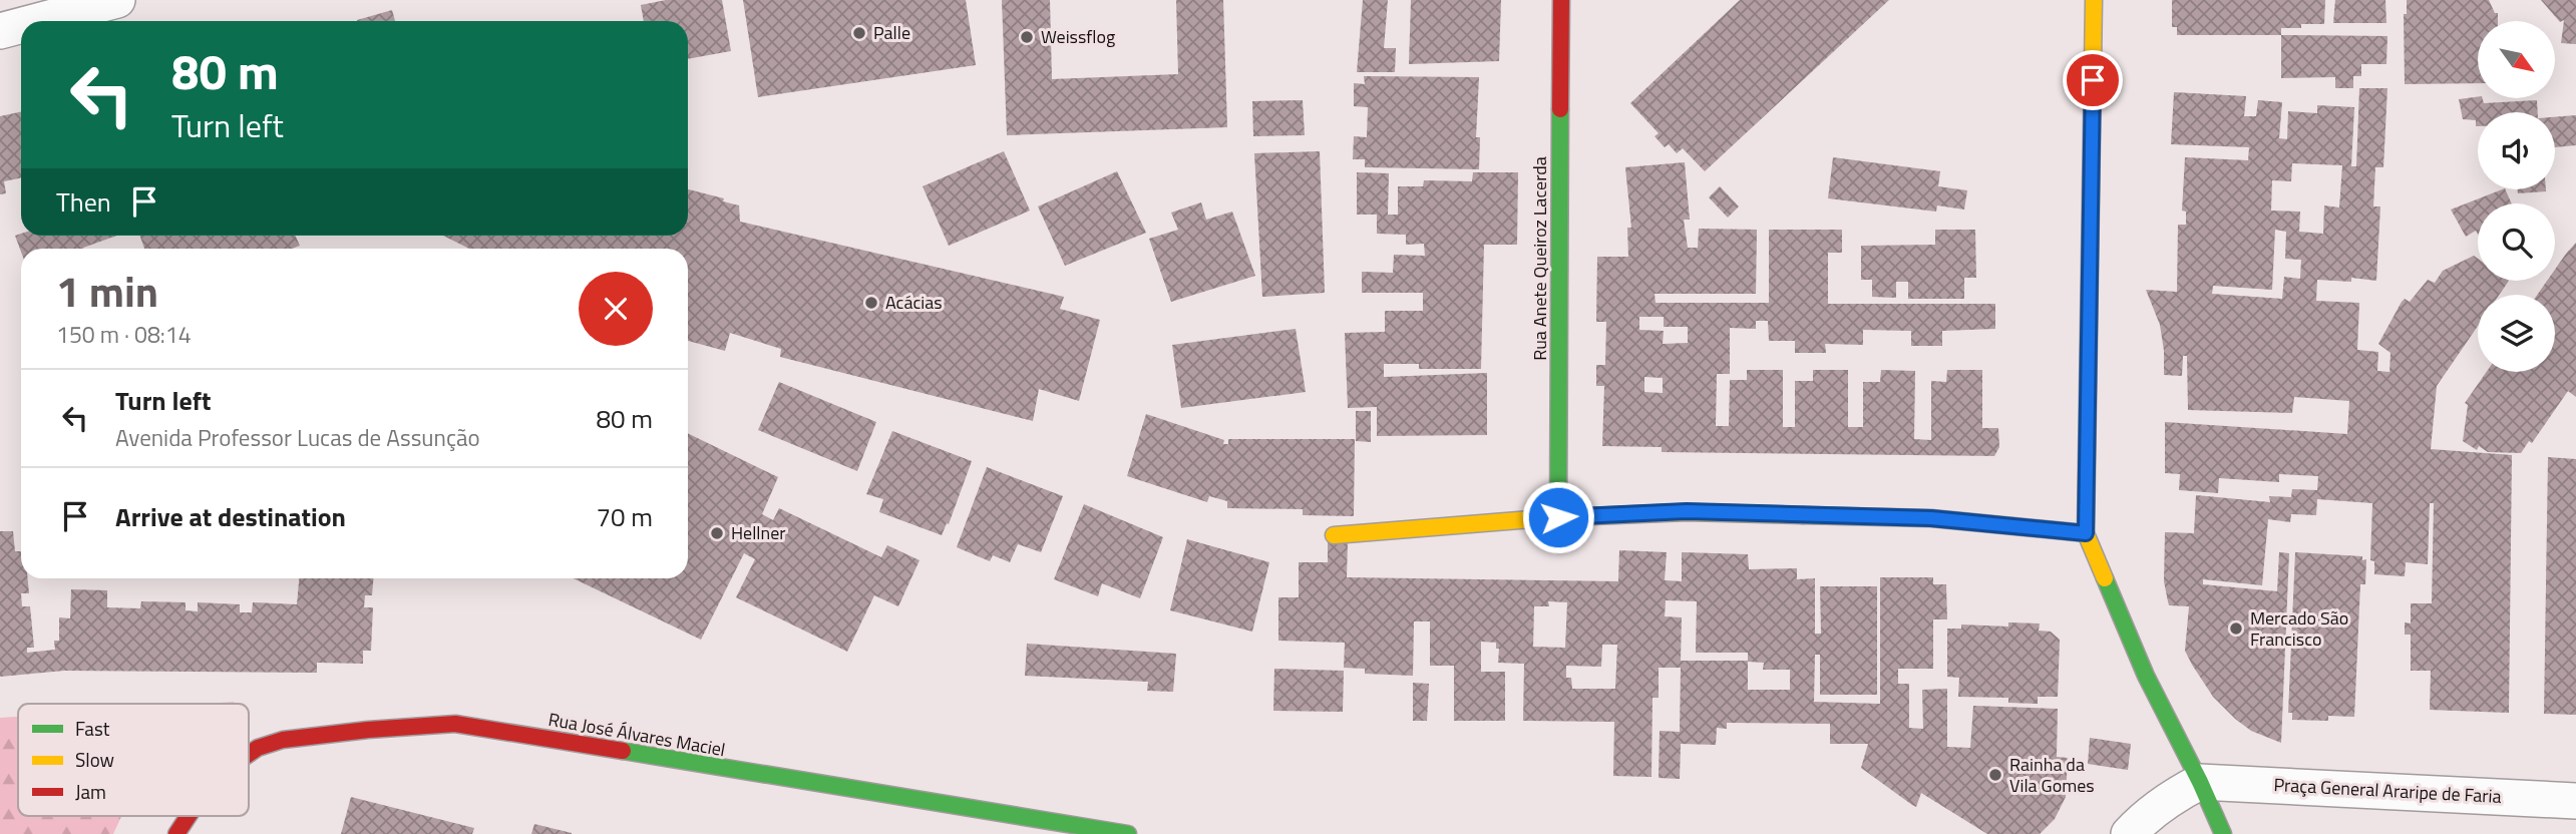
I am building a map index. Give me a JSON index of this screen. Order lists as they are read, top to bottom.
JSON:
{
  "streets": {
    "street": ["Rua Anete Queiroz Lacerda", "Rua José Álvares Maciel", "Praça General Araripe de Faria"]
  },
  "places": [
    "Palle",
    "Weissflog",
    "Acácias",
    "Hellner",
    "Mercado São Francisco",
    "Rainha da Vila Gomes"
  ],
  "legend": ["Fast", "Slow", "Jam"],
  "north": "bottom right",
  "page": {
    "turn": ["80 m", "Turn left"],
    "then": "Then",
    "heading": ["1 min", "150 m · 08:14"],
    "list": [
      {
        "name": "Turn left",
        "note": "Avenida Professor Lucas de Assunção",
        "value": "80 m"
      },
      {
        "name": "Arrive at destination",
        "value": "70 m"
      }
    ]
  }
}
